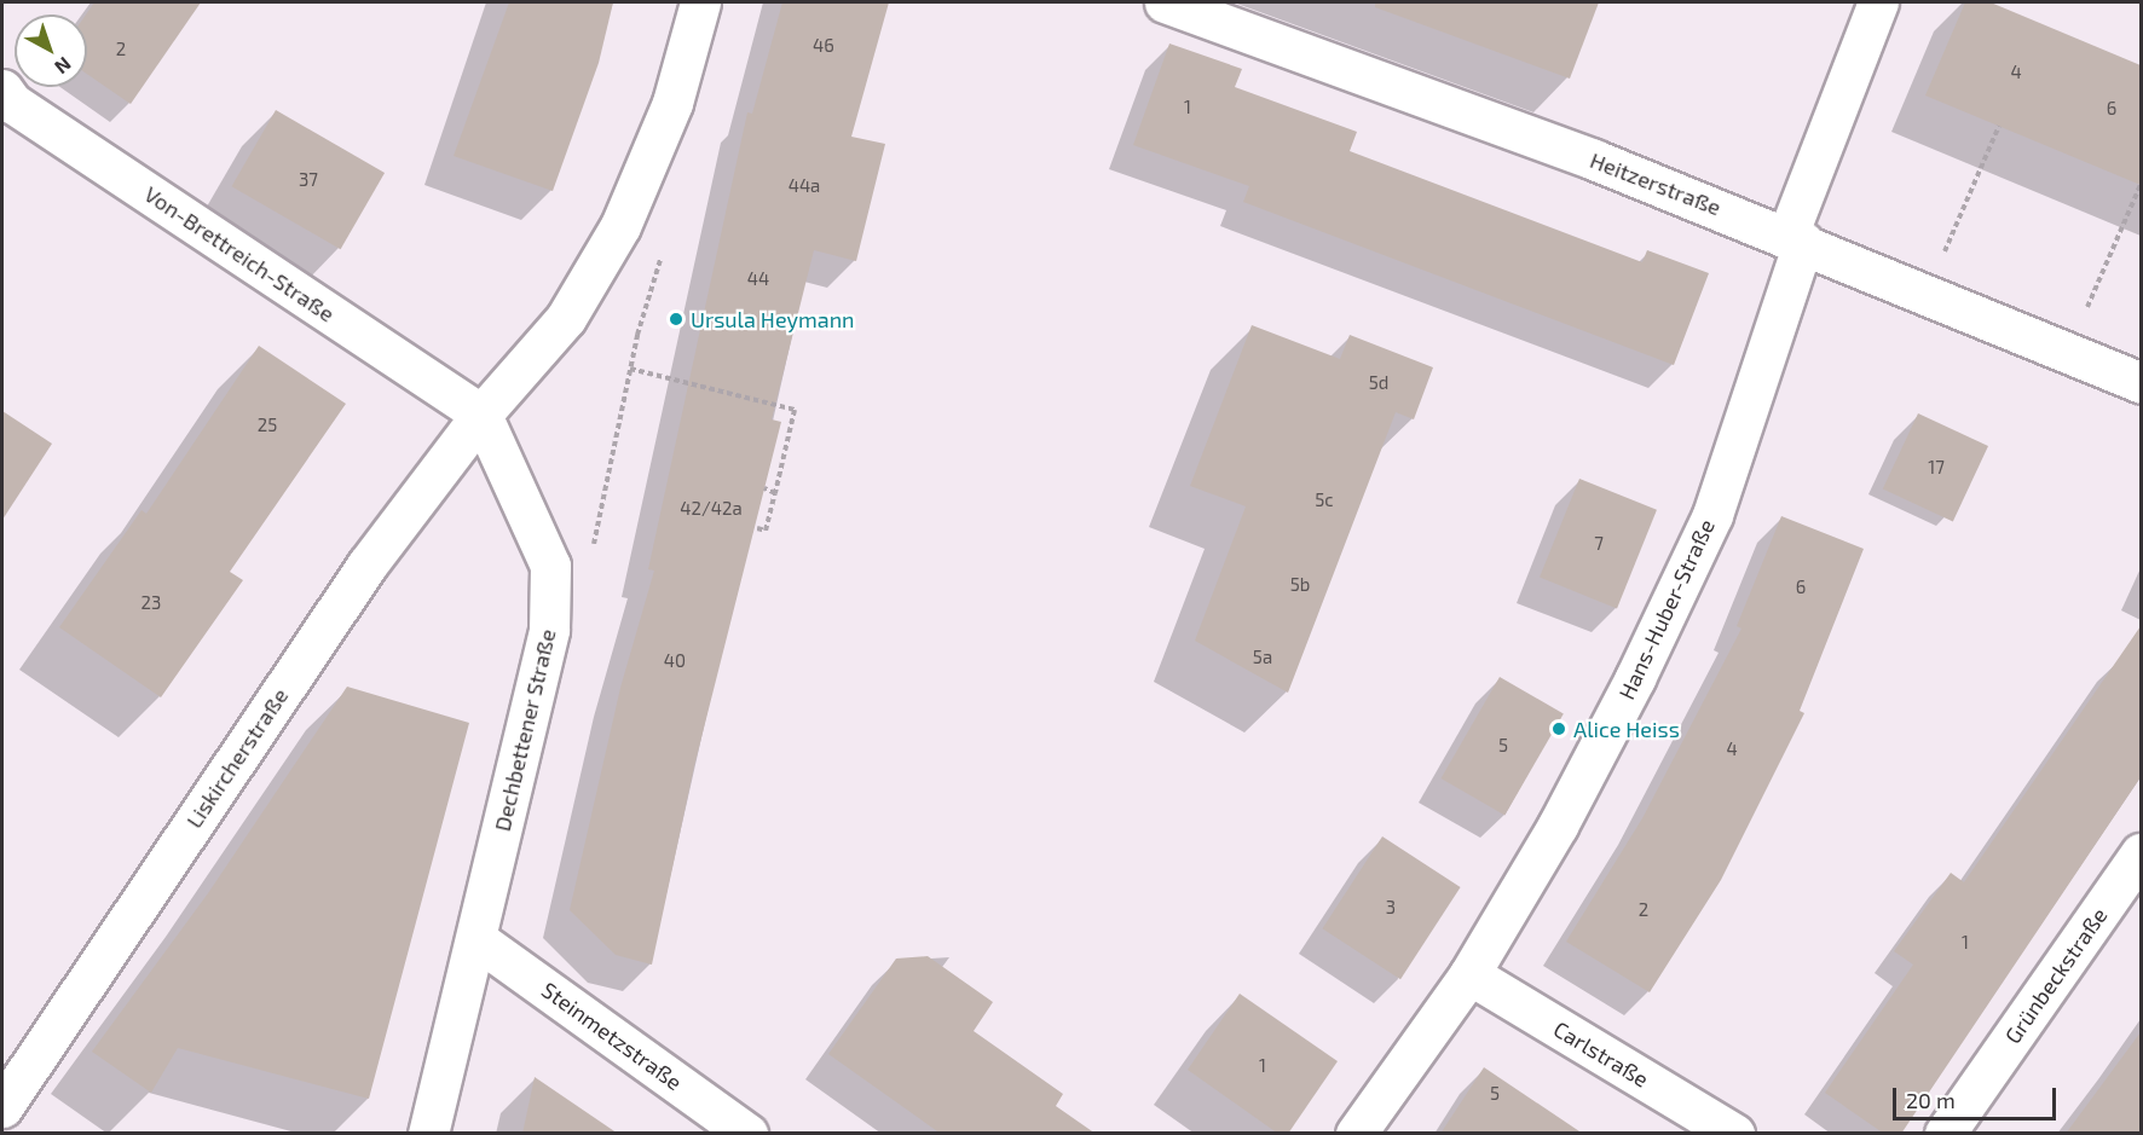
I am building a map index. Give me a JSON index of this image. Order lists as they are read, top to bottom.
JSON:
{
  "streets": {
    "street": [
      "Heitzerstraße",
      "Von-Brettreich-Straße",
      "Hans-Huber-Straße",
      "Dechbettener Straße",
      "Liskircherstraße",
      "Grünbeckstraße",
      "Steinmetzstraße",
      "Carlstraße"
    ]
  },
  "crossings": [
    ["Heitzerstraße", "Hans-Huber-Straße"],
    ["Von-Brettreich-Straße", "Dechbettener Straße"],
    ["Von-Brettreich-Straße", "Liskircherstraße"],
    ["Hans-Huber-Straße", "Carlstraße"],
    ["Dechbettener Straße", "Liskircherstraße"],
    ["Dechbettener Straße", "Steinmetzstraße"]
  ],
  "places": ["Ursula Heymann", "Alice Heiss"],
  "house_numbers": [
    "46",
    "2",
    "4",
    "1",
    "6",
    "37",
    "44a",
    "44",
    "5d",
    "25",
    "17",
    "5c",
    "42/42a",
    "7",
    "5b",
    "6",
    "23",
    "5a",
    "40",
    "5",
    "4",
    "3",
    "2",
    "1",
    "1",
    "5"
  ],
  "scale_bar": "20 m",
  "north": "bottom right"
}
